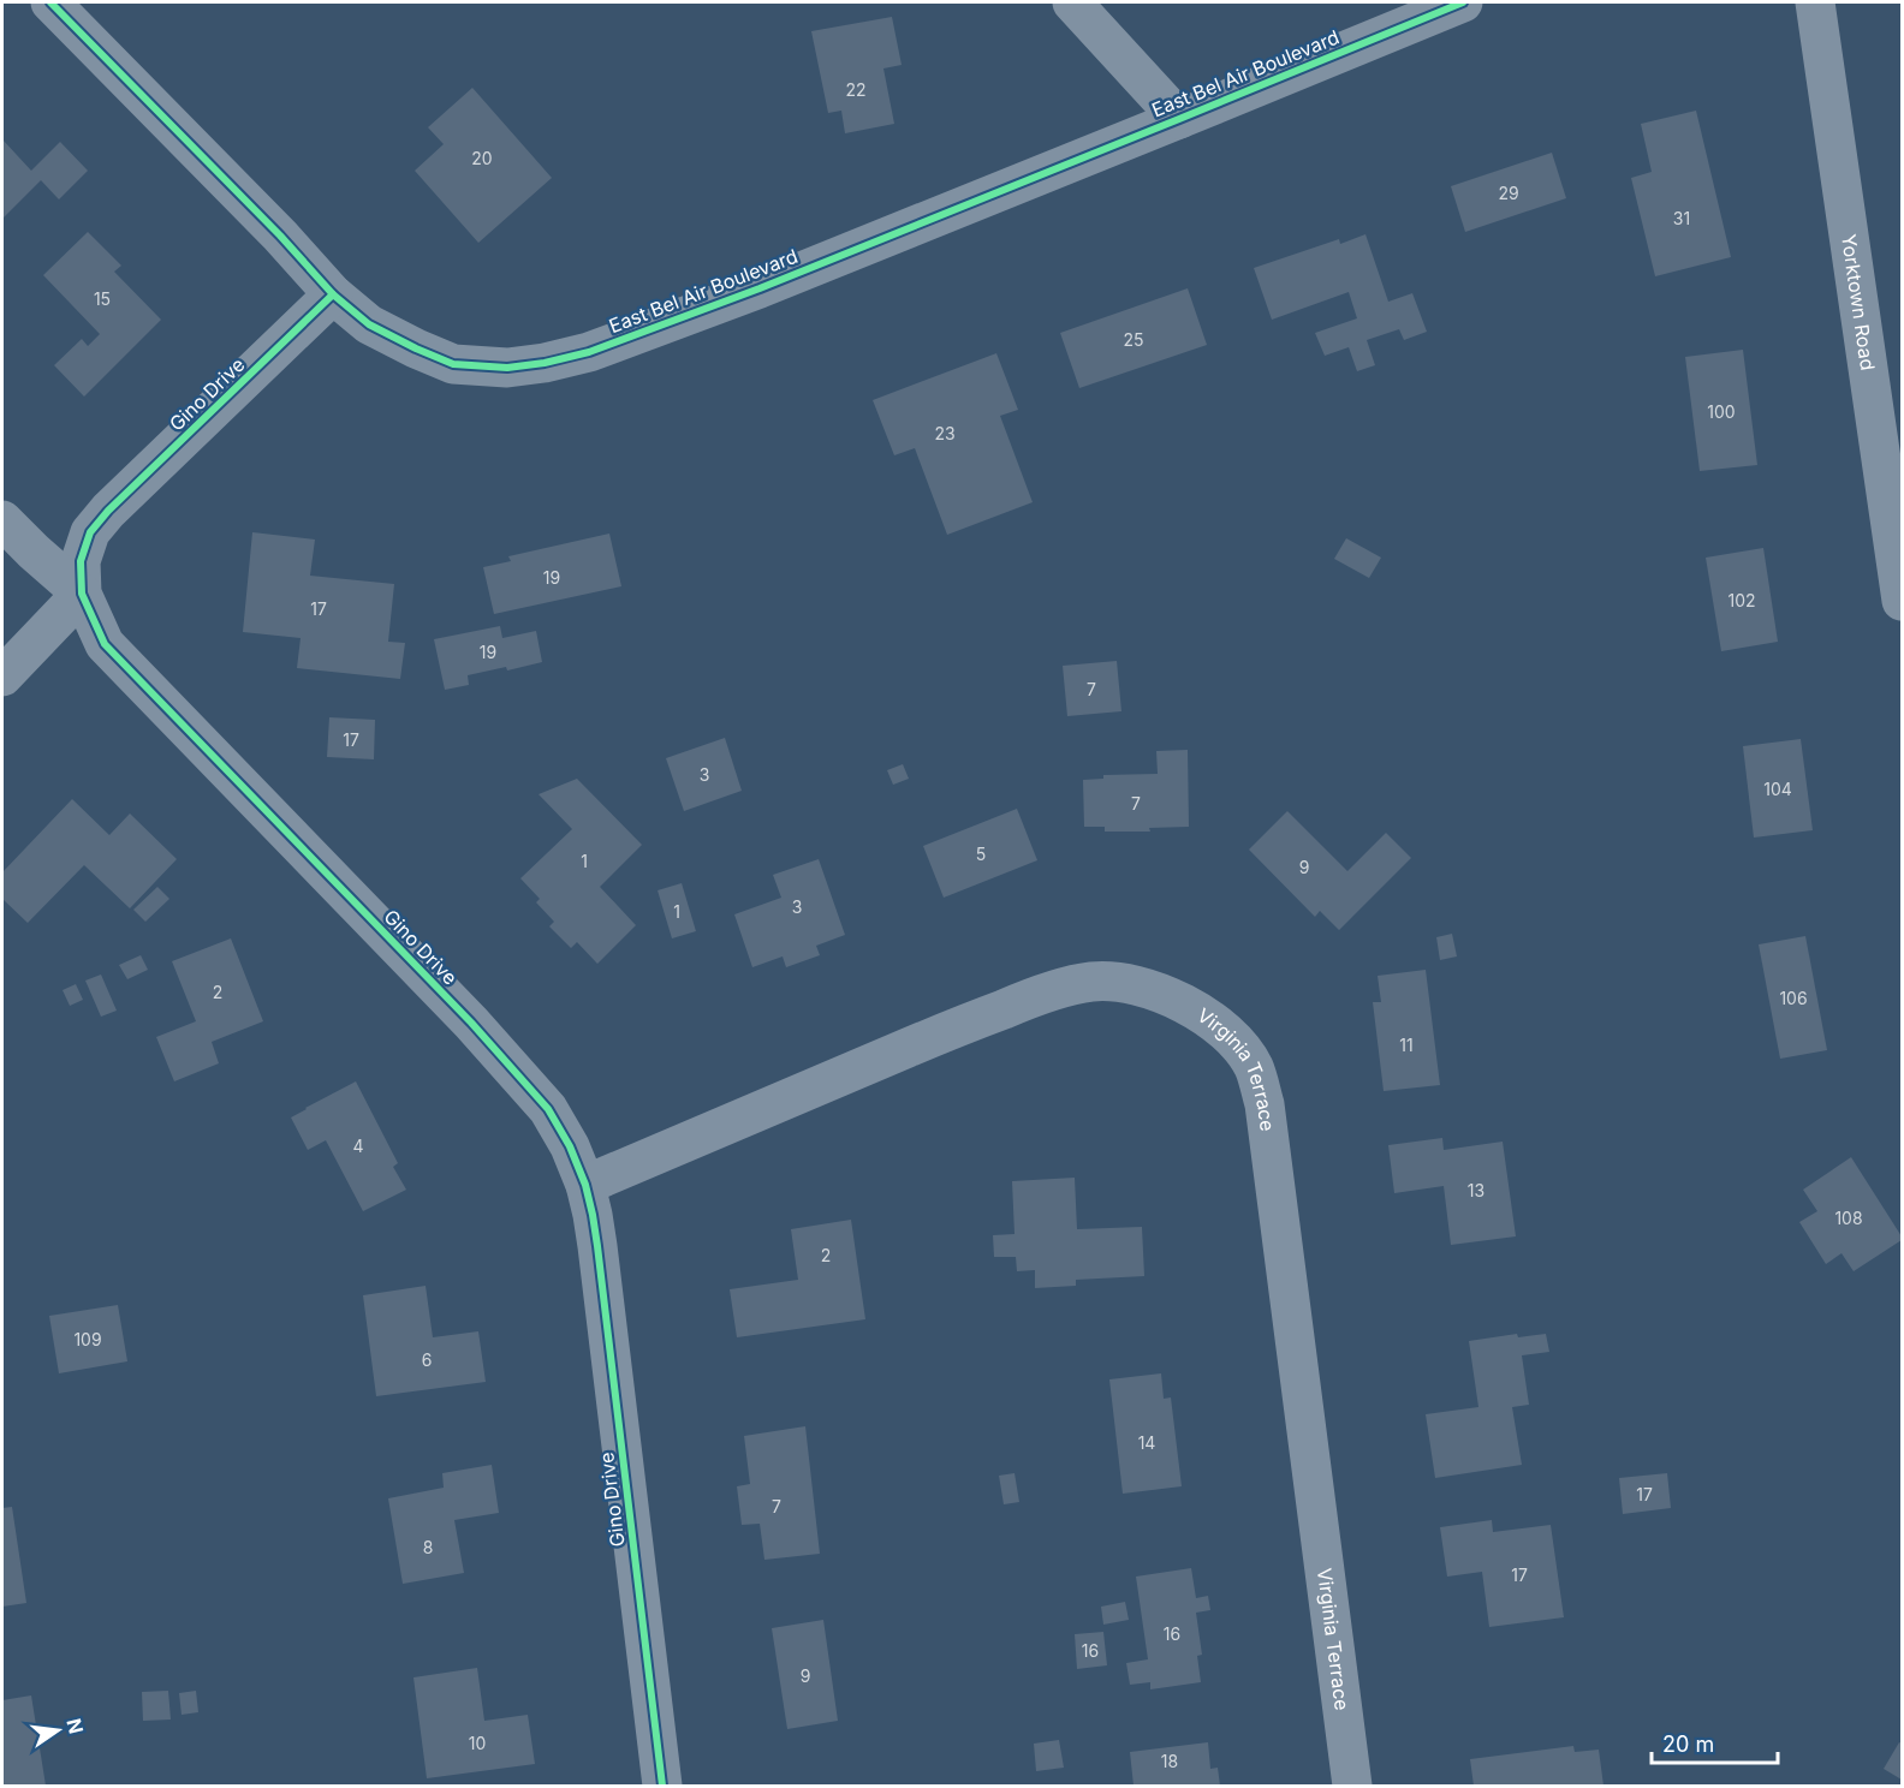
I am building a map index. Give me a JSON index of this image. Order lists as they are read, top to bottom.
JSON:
{
  "streets": {
    "street": [
      "East Bel Air Boulevard",
      "Yorktown Road",
      "Gino Drive",
      "Virginia Terrace"
    ]
  },
  "crossings": [
    ["East Bel Air Boulevard", "Gino Drive"],
    ["Gino Drive", "Virginia Terrace"]
  ],
  "house_numbers": [
    "22",
    "20",
    "29",
    "31",
    "15",
    "25",
    "100",
    "23",
    "19",
    "102",
    "17",
    "19",
    "7",
    "17",
    "3",
    "104",
    "7",
    "5",
    "1",
    "9",
    "3",
    "1",
    "2",
    "106",
    "11",
    "4",
    "13",
    "108",
    "2",
    "109",
    "6",
    "14",
    "17",
    "7",
    "8",
    "17",
    "16",
    "16",
    "9",
    "10",
    "18"
  ],
  "scale_bar": "20 m",
  "north": "right"
}
